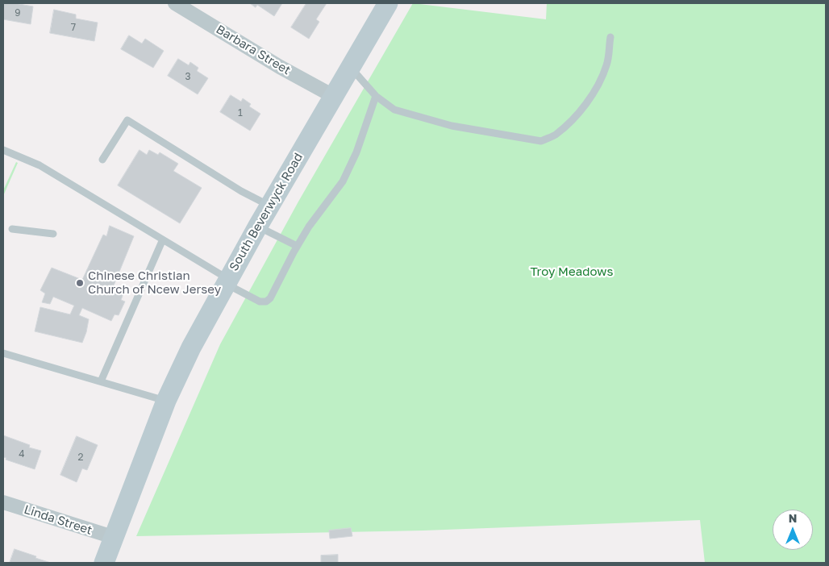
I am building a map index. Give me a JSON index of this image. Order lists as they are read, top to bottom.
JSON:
{
  "streets": {
    "main road": ["South Beverwyck Road"],
    "street": ["Barbara Street", "Linda Street"]
  },
  "crossings": [
    ["Barbara Street", "South Beverwyck Road"],
    ["South Beverwyck Road", "Linda Street"]
  ],
  "parks": ["Troy Meadows"],
  "places": ["Chinese Christian Church of Ncew Jersey"],
  "house_numbers": [
    "9",
    "7",
    "3",
    "1",
    "4",
    "2"
  ],
  "north": "top"
}
